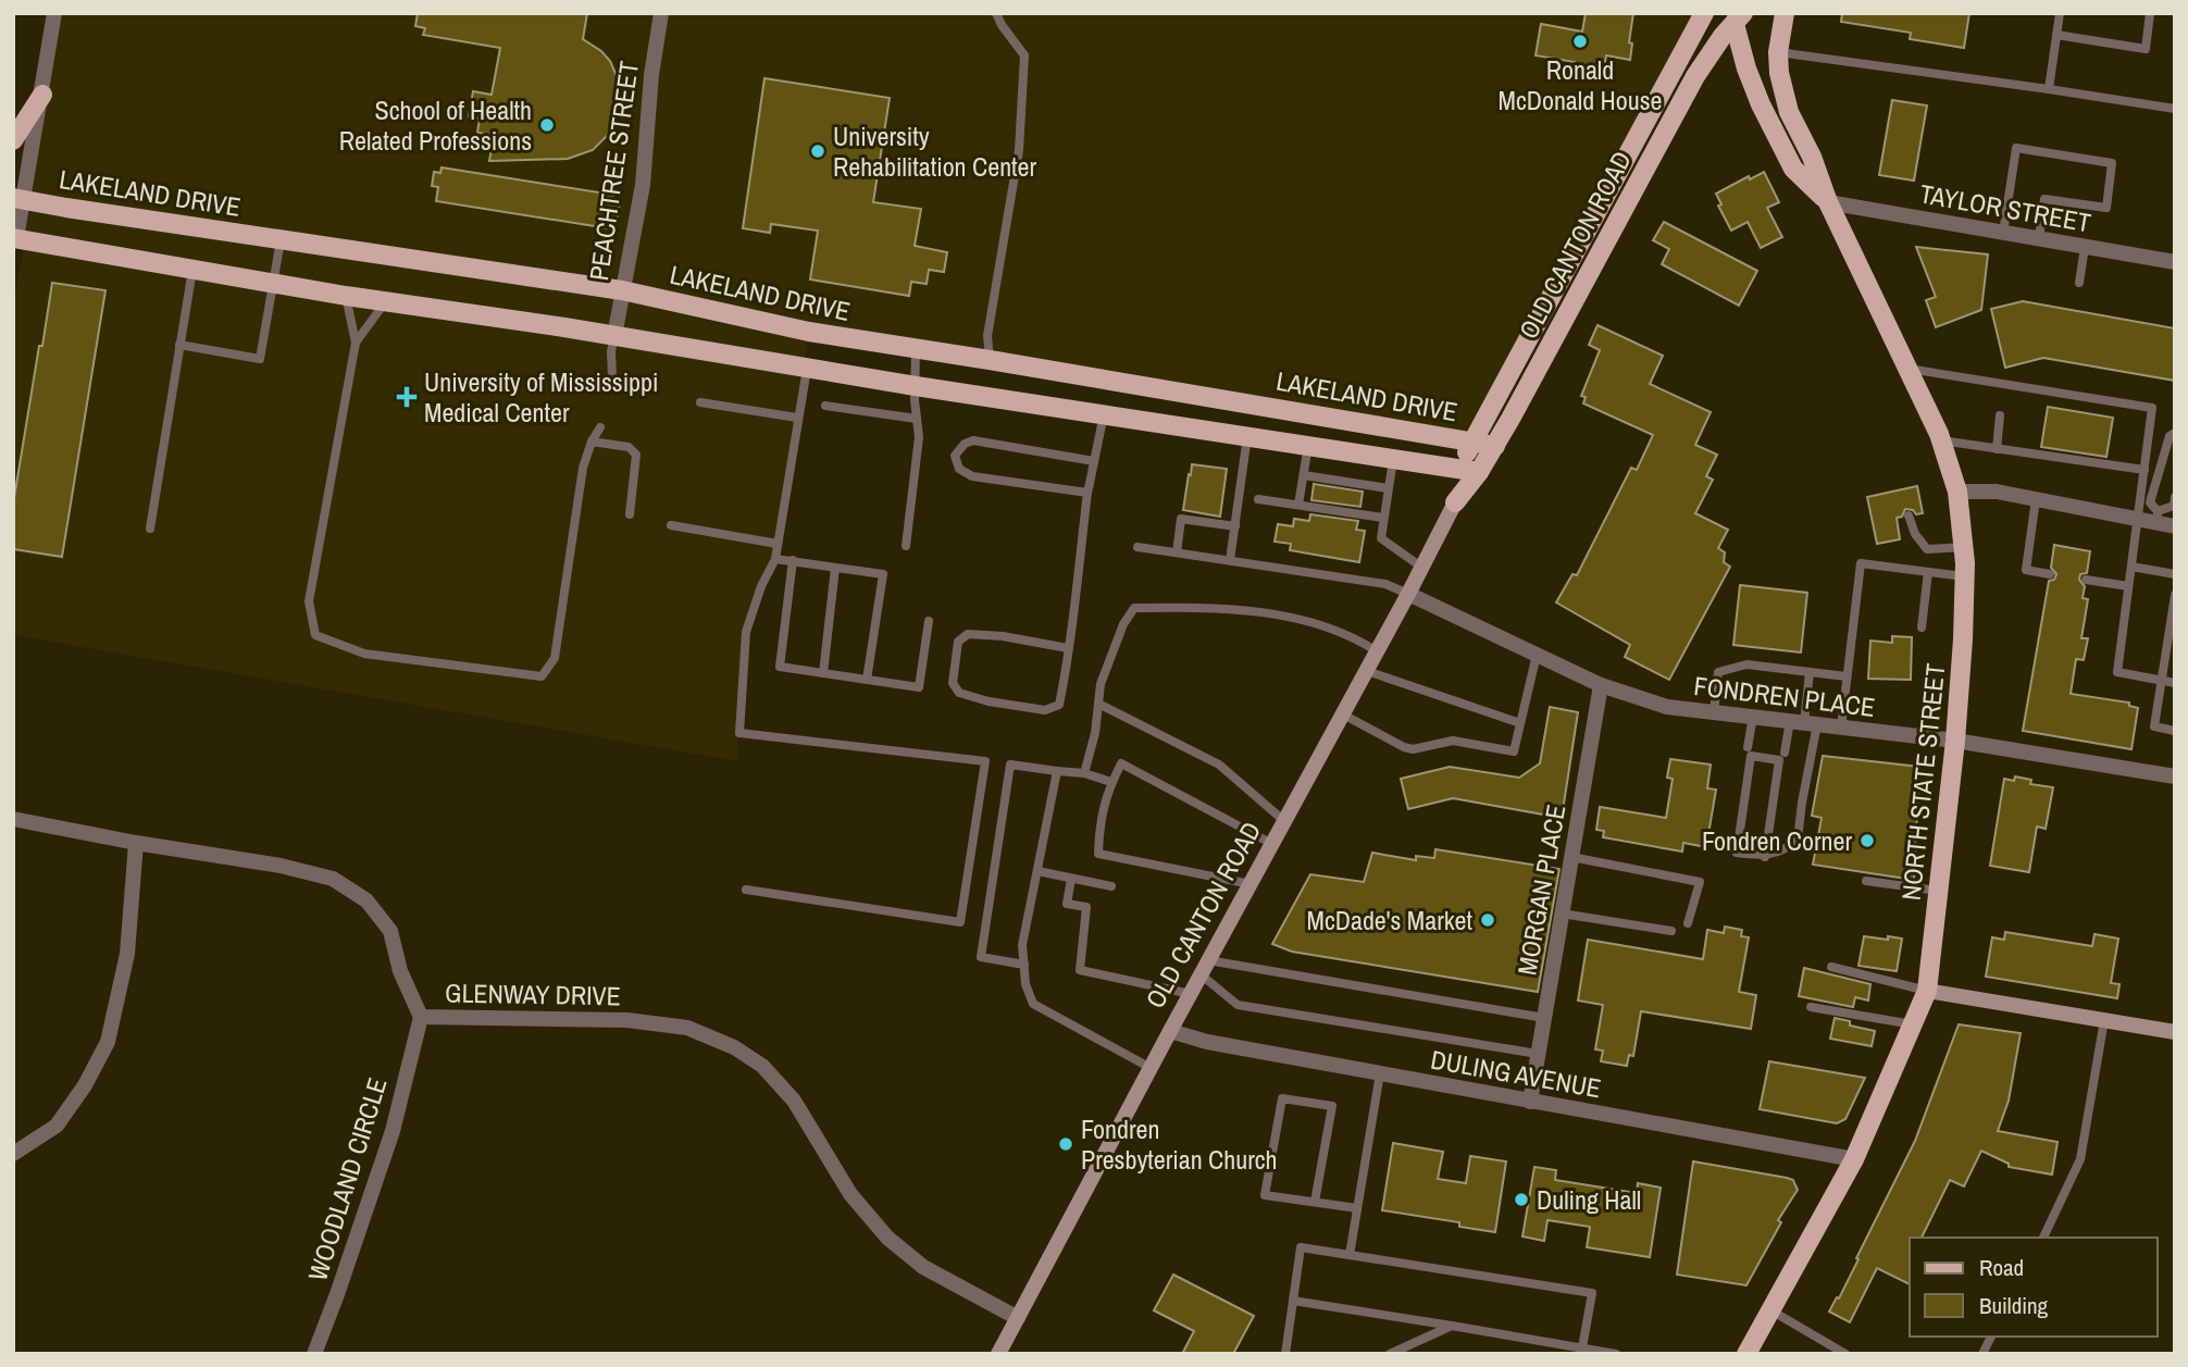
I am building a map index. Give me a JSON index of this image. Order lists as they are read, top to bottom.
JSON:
{
  "streets": {
    "main road": ["LAKELAND DRIVE", "OLD CANTON ROAD", "NORTH STATE STREET"],
    "street": [
      "PEACHTREE STREET",
      "TAYLOR STREET",
      "FONDREN PLACE",
      "MORGAN PLACE",
      "GLENWAY DRIVE",
      "DULING AVENUE",
      "WOODLAND CIRCLE"
    ]
  },
  "crossings": [
    ["PEACHTREE STREET", "LAKELAND DRIVE"],
    ["LAKELAND DRIVE", "OLD CANTON ROAD"],
    ["TAYLOR STREET", "NORTH STATE STREET"],
    ["OLD CANTON ROAD", "FONDREN PLACE"],
    ["OLD CANTON ROAD", "NORTH STATE STREET"],
    ["OLD CANTON ROAD", "GLENWAY DRIVE"],
    ["OLD CANTON ROAD", "DULING AVENUE"],
    ["FONDREN PLACE", "NORTH STATE STREET"],
    ["FONDREN PLACE", "MORGAN PLACE"],
    ["NORTH STATE STREET", "DULING AVENUE"],
    ["MORGAN PLACE", "DULING AVENUE"],
    ["GLENWAY DRIVE", "WOODLAND CIRCLE"]
  ],
  "places": {
    "other": [
      "Ronald McDonald House",
      "School of Health Related Professions",
      "University Rehabilitation Center",
      "Fondren Corner",
      "McDade's Market",
      "Fondren Presbyterian Church",
      "Duling Hall"
    ],
    "health": ["University of Mississippi Medical Center"]
  },
  "legend": ["Road", "Building"]
}
